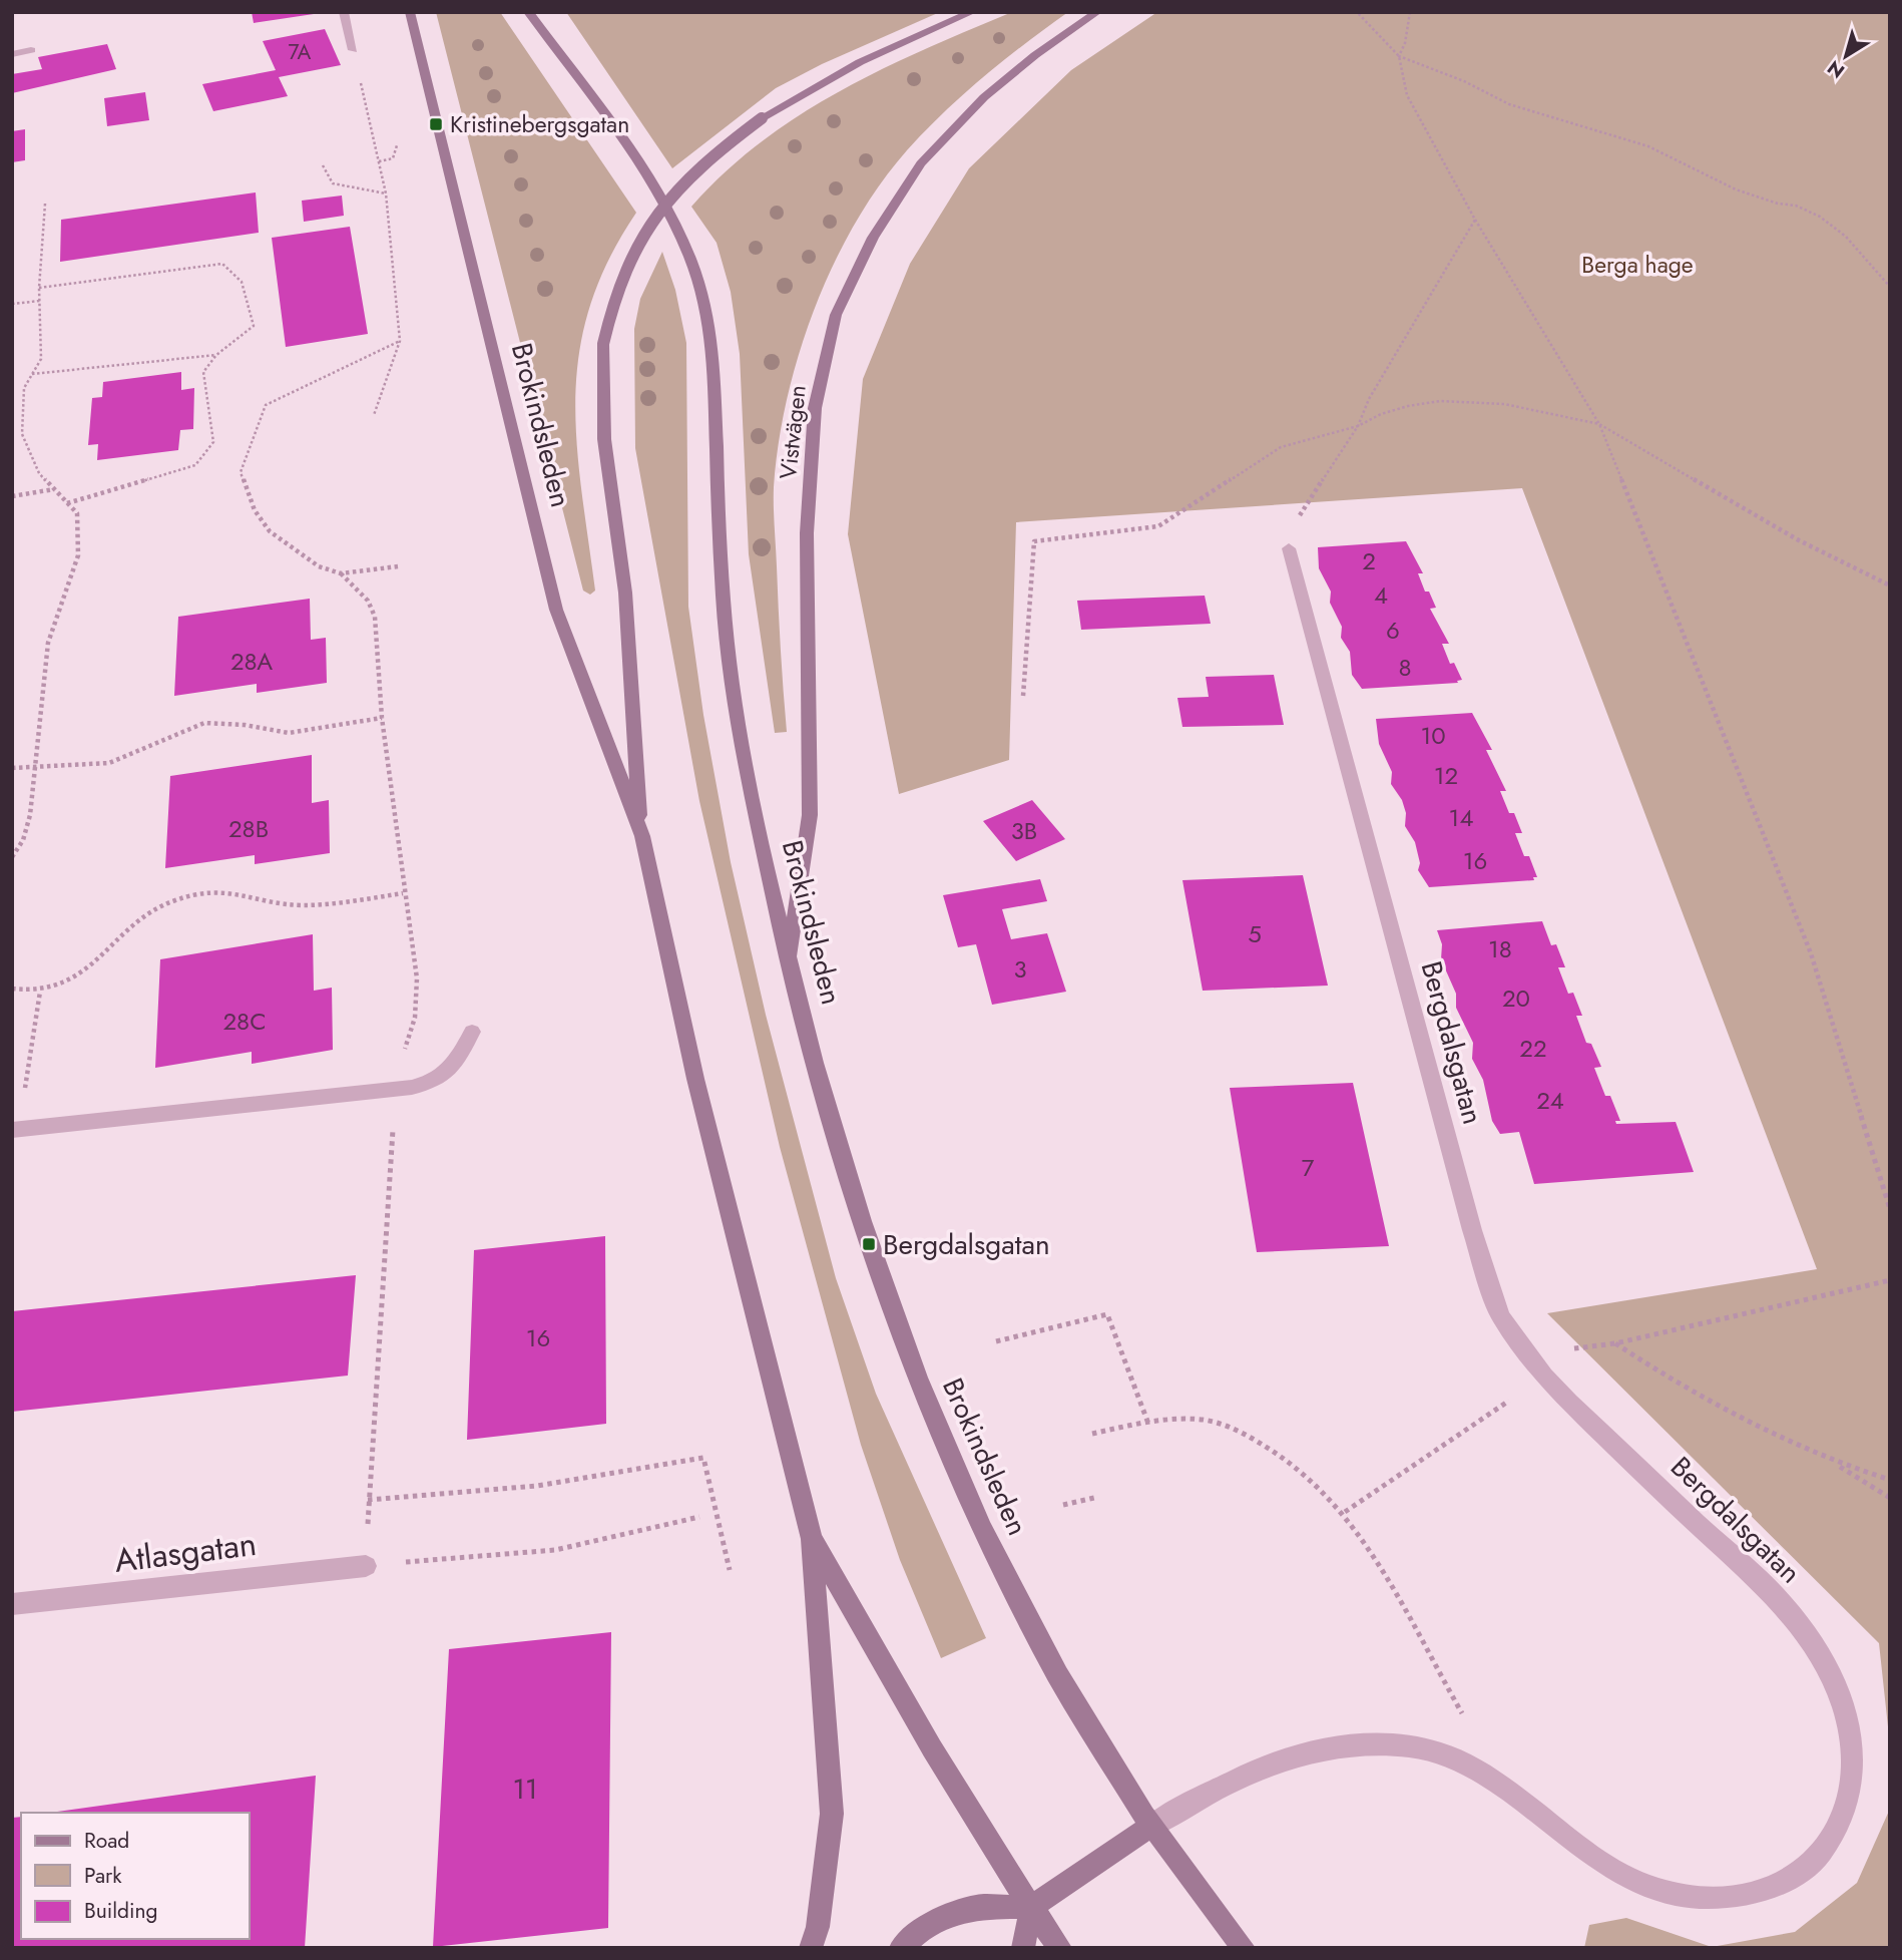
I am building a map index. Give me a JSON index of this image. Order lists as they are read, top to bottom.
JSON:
{
  "streets": {
    "main road": ["Brokindsleden", "Vistvägen"],
    "street": ["Bergdalsgatan", "Atlasgatan"]
  },
  "crossings": [
    ["Brokindsleden", "Vistvägen"],
    ["Brokindsleden", "Bergdalsgatan"]
  ],
  "parks": ["Berga hage"],
  "places": {
    "transit": ["Kristinebergsgatan", "Bergdalsgatan"]
  },
  "house_numbers": [
    "7A",
    "2",
    "4",
    "6",
    "28A",
    "8",
    "10",
    "12",
    "14",
    "28B",
    "3B",
    "16",
    "5",
    "18",
    "3",
    "20",
    "28C",
    "22",
    "24",
    "7",
    "16",
    "11"
  ],
  "legend": ["Road", "Park", "Building"],
  "north": "bottom left"
}
